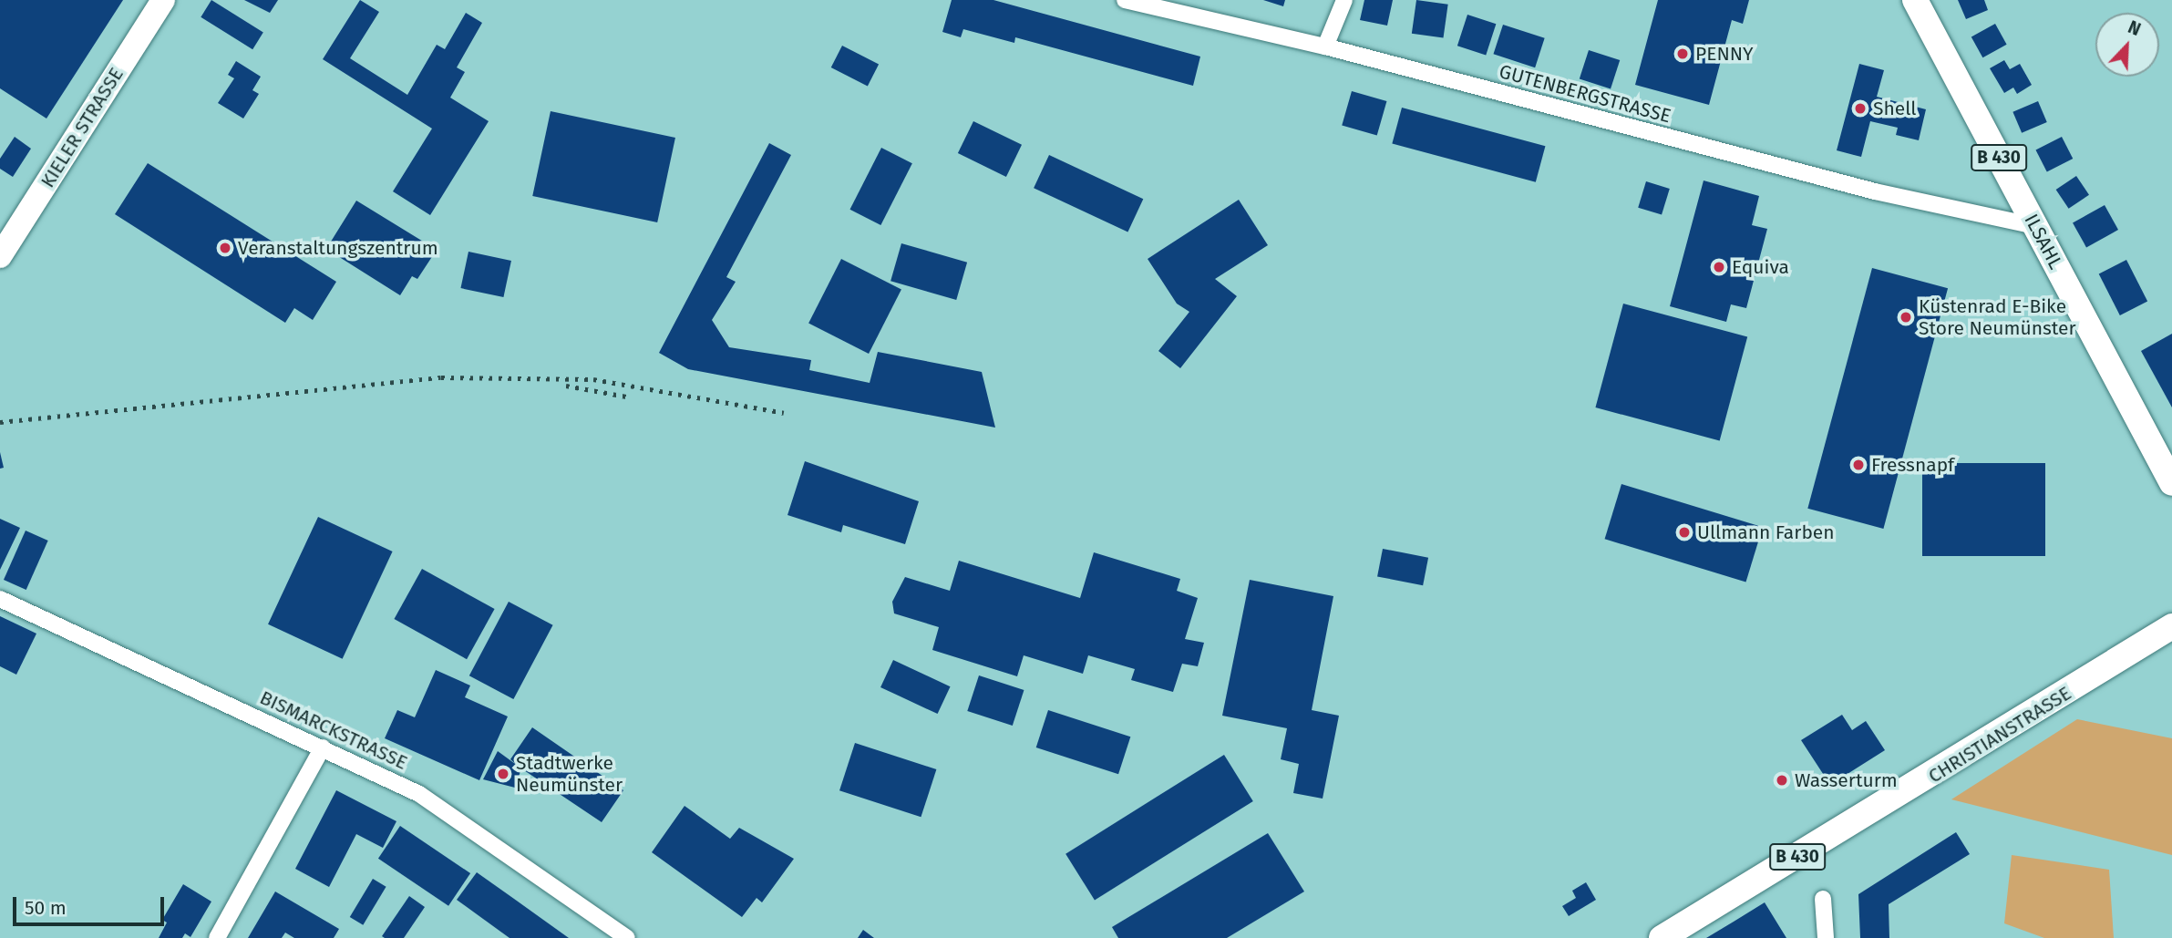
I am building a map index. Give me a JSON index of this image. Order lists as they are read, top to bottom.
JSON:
{
  "streets": {
    "main road": ["B 430", "ILSAHL", "CHRISTIANSTRASSE"],
    "street": ["GUTENBERGSTRASSE", "KIELER STRASSE", "BISMARCKSTRASSE"]
  },
  "crossings": [
    ["GUTENBERGSTRASSE", "ILSAHL"]
  ],
  "places": [
    "PENNY",
    "Shell",
    "Veranstaltungszentrum",
    "Equiva",
    "Küstenrad E-Bike Store Neumünster",
    "Fressnapf",
    "Ullmann Farben",
    "Stadtwerke Neumünster",
    "Wasserturm"
  ],
  "scale_bar": "50 m",
  "north": "top right"
}
